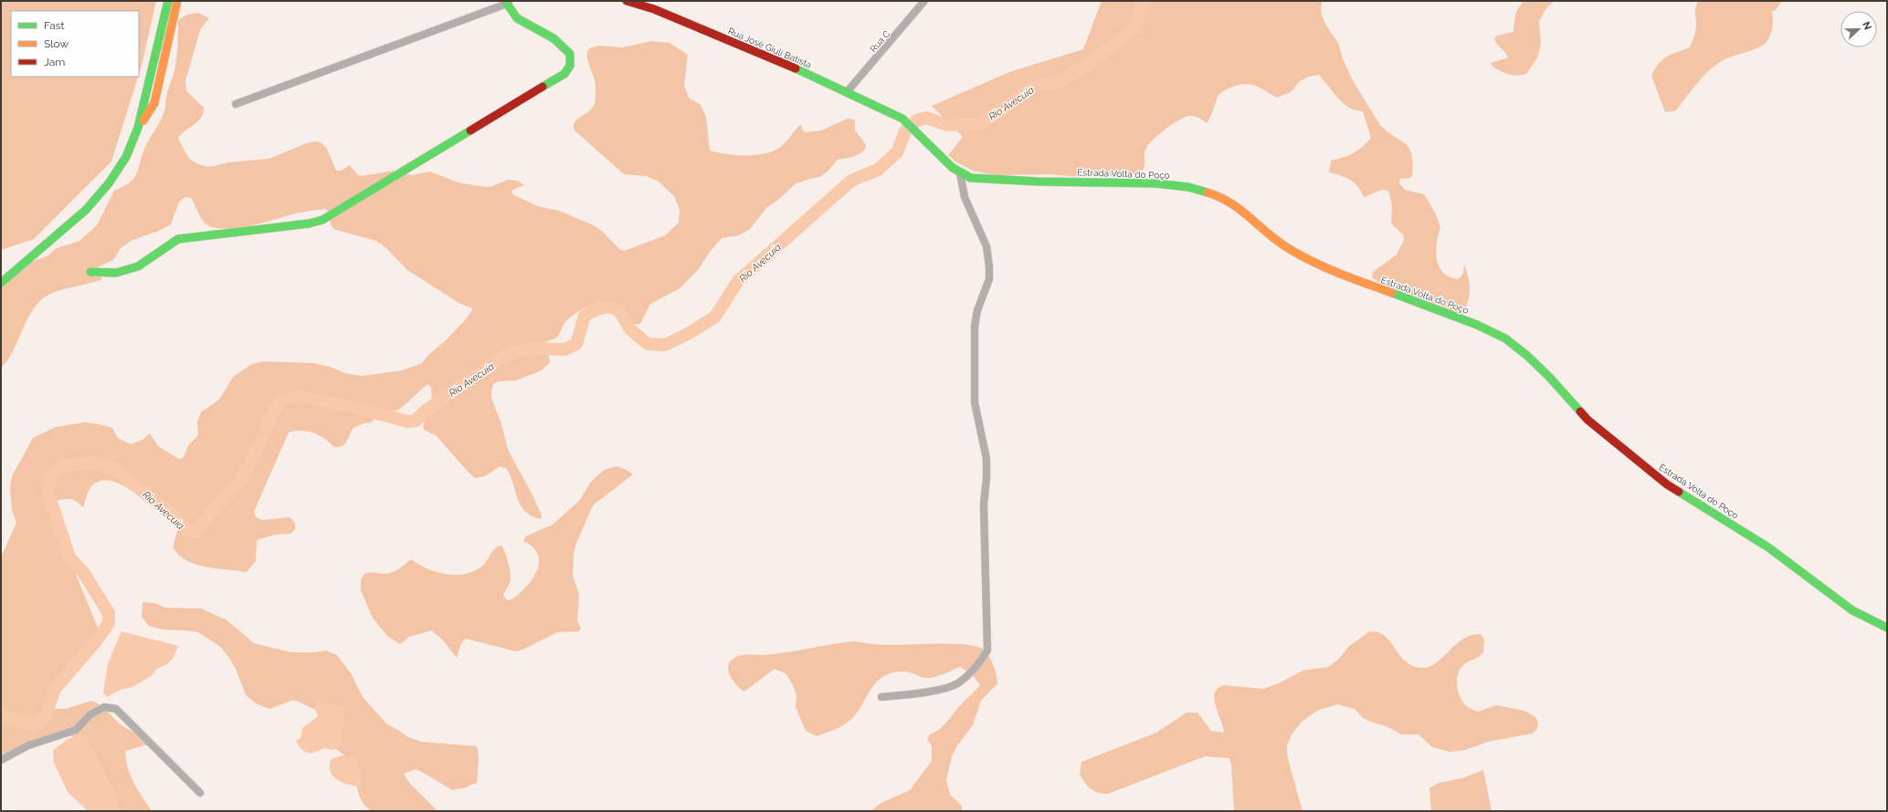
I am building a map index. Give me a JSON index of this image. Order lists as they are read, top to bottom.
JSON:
{
  "streets": {
    "street": ["Rua C", "Rua José Giuli Batista", "Estrada Volta do Poço"]
  },
  "crossings": [
    ["Rua C", "Rua José Giuli Batista"],
    ["Rua José Giuli Batista", "Estrada Volta do Poço"]
  ],
  "water": ["Rio Avecuía"],
  "legend": ["Fast", "Slow", "Jam"],
  "north": "right"
}
